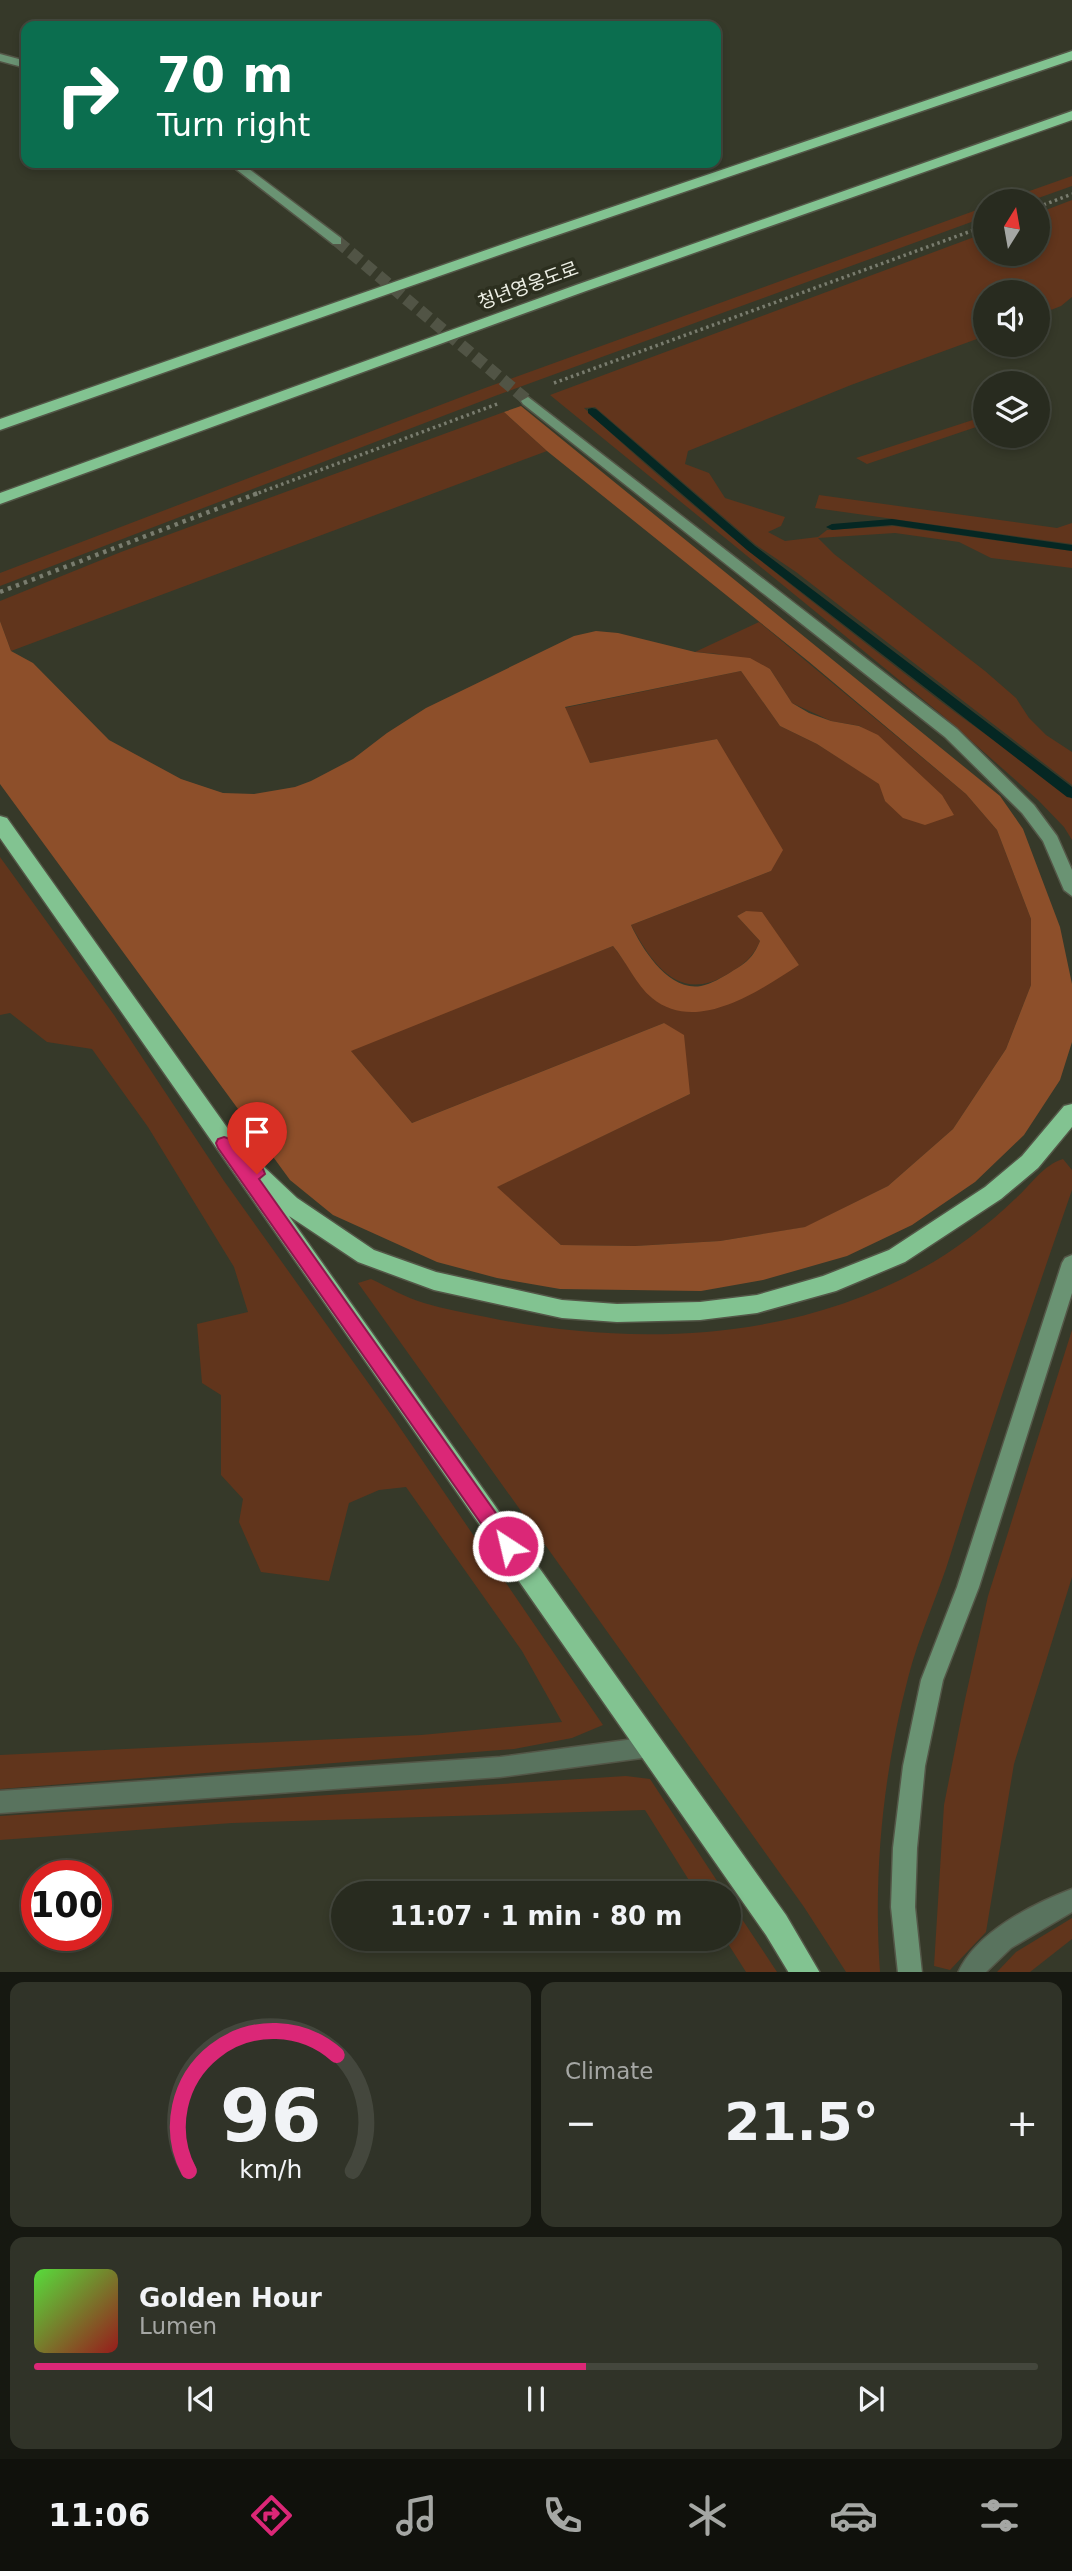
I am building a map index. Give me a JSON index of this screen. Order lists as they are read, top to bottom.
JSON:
{
  "streets": {
    "highway": ["청년영웅도로"]
  },
  "north": "top",
  "page": {
    "turn": ["70 m", "Turn right"],
    "limit": "100",
    "trip": "11:07 · 1 min · 80 m",
    "tile": "Climate",
    "heat": ["−", "21.5°", "+"],
    "song": ["Golden Hour", "Lumen"],
    "tabs": "11:06",
    "gauge": ["96", "km/h"]
  }
}
